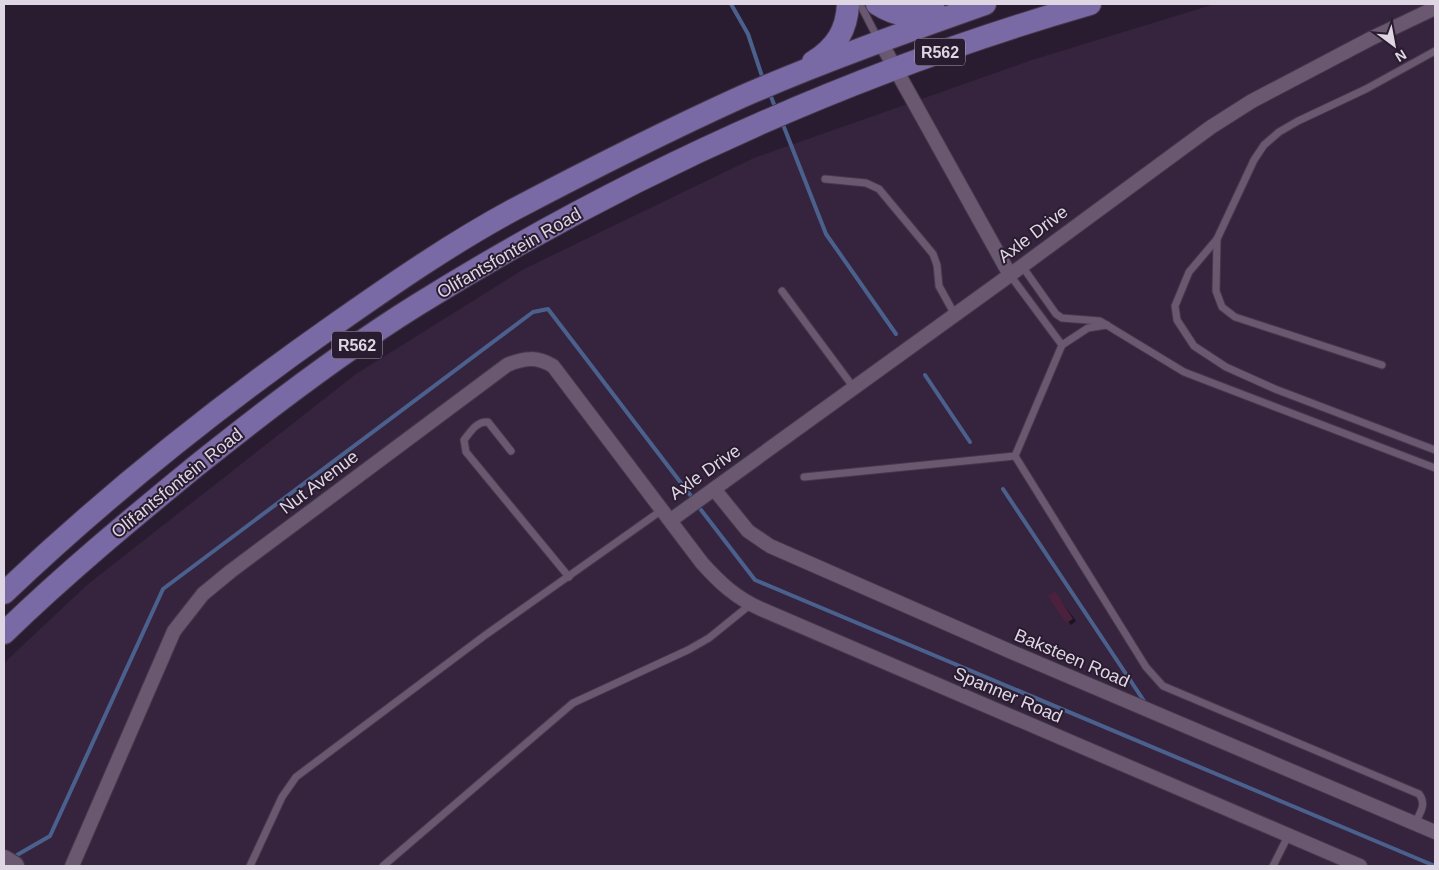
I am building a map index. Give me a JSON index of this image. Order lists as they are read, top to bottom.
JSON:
{
  "streets": {
    "main road": ["R562", "Olifantsfontein Road"],
    "street": [
      "Axle Drive",
      "Nut Avenue",
      "Baksteen Road",
      "Spanner Road"
    ]
  },
  "crossings": [
    ["Axle Drive", "Nut Avenue"],
    ["Axle Drive", "Baksteen Road"],
    ["Axle Drive", "Spanner Road"],
    ["Nut Avenue", "Spanner Road"]
  ],
  "north": "bottom right"
}
